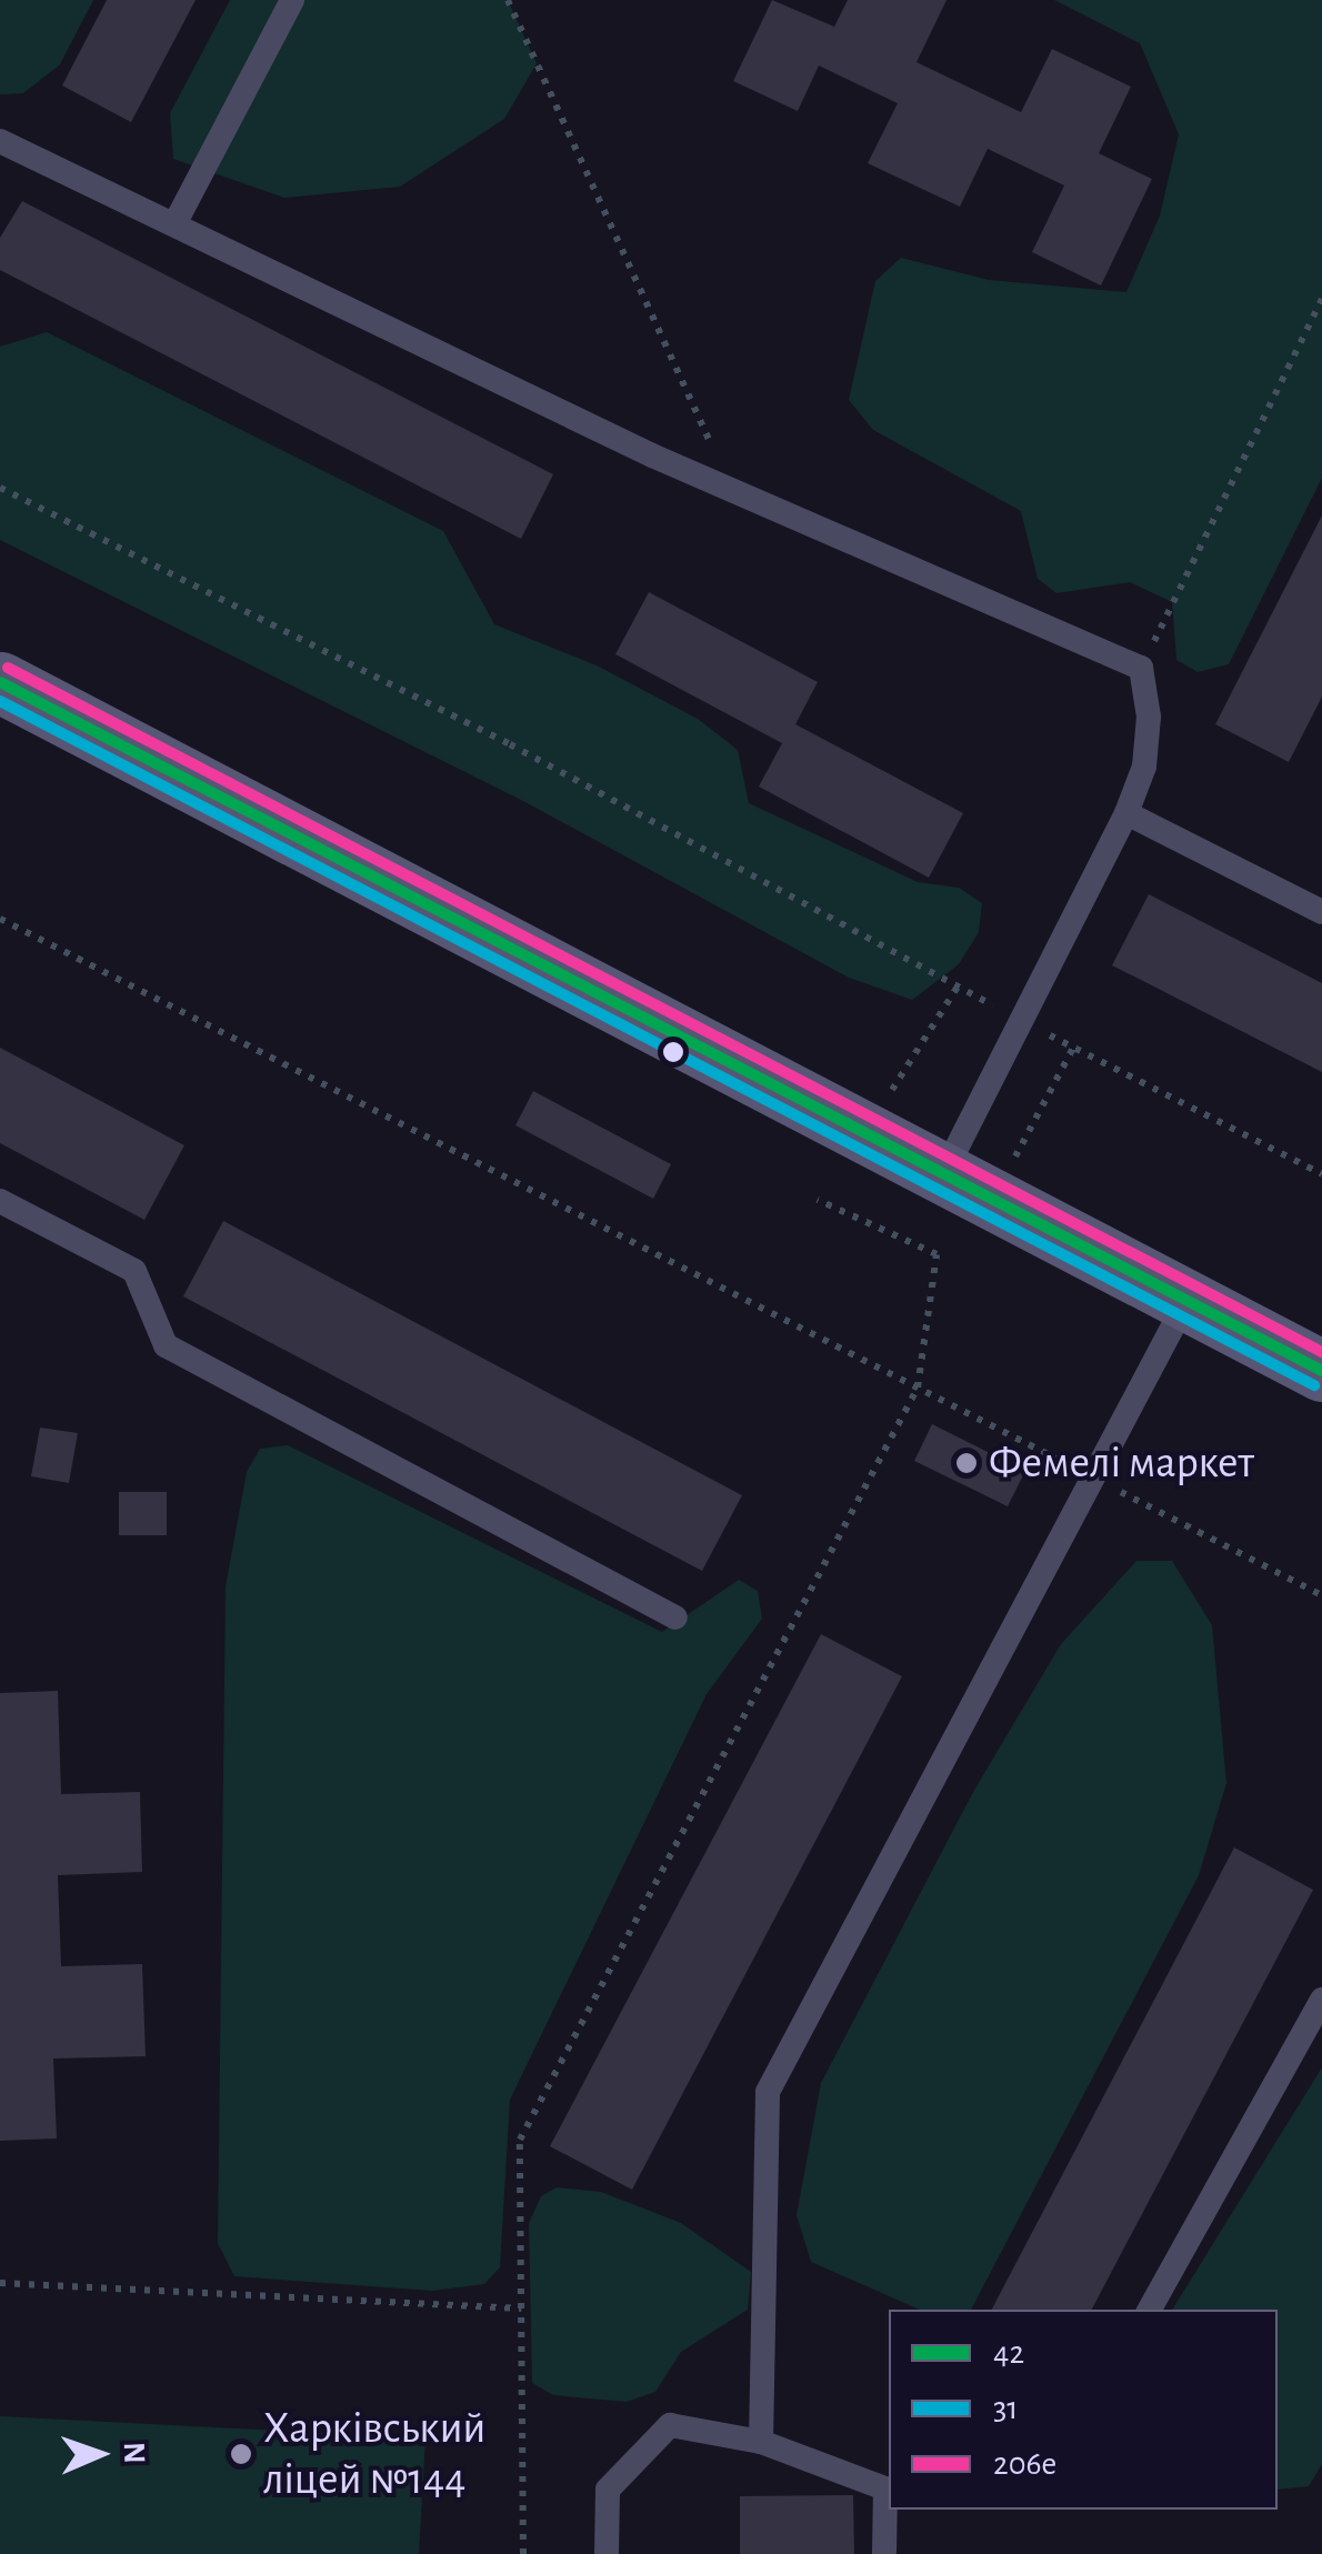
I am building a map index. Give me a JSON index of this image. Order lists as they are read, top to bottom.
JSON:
{
  "places": ["Фемелі маркет", "Харківський ліцей №144"],
  "lines": ["transit line 206е", "transit line 42", "transit line 31"],
  "legend": ["42", "31", "206е"],
  "north": "right"
}
